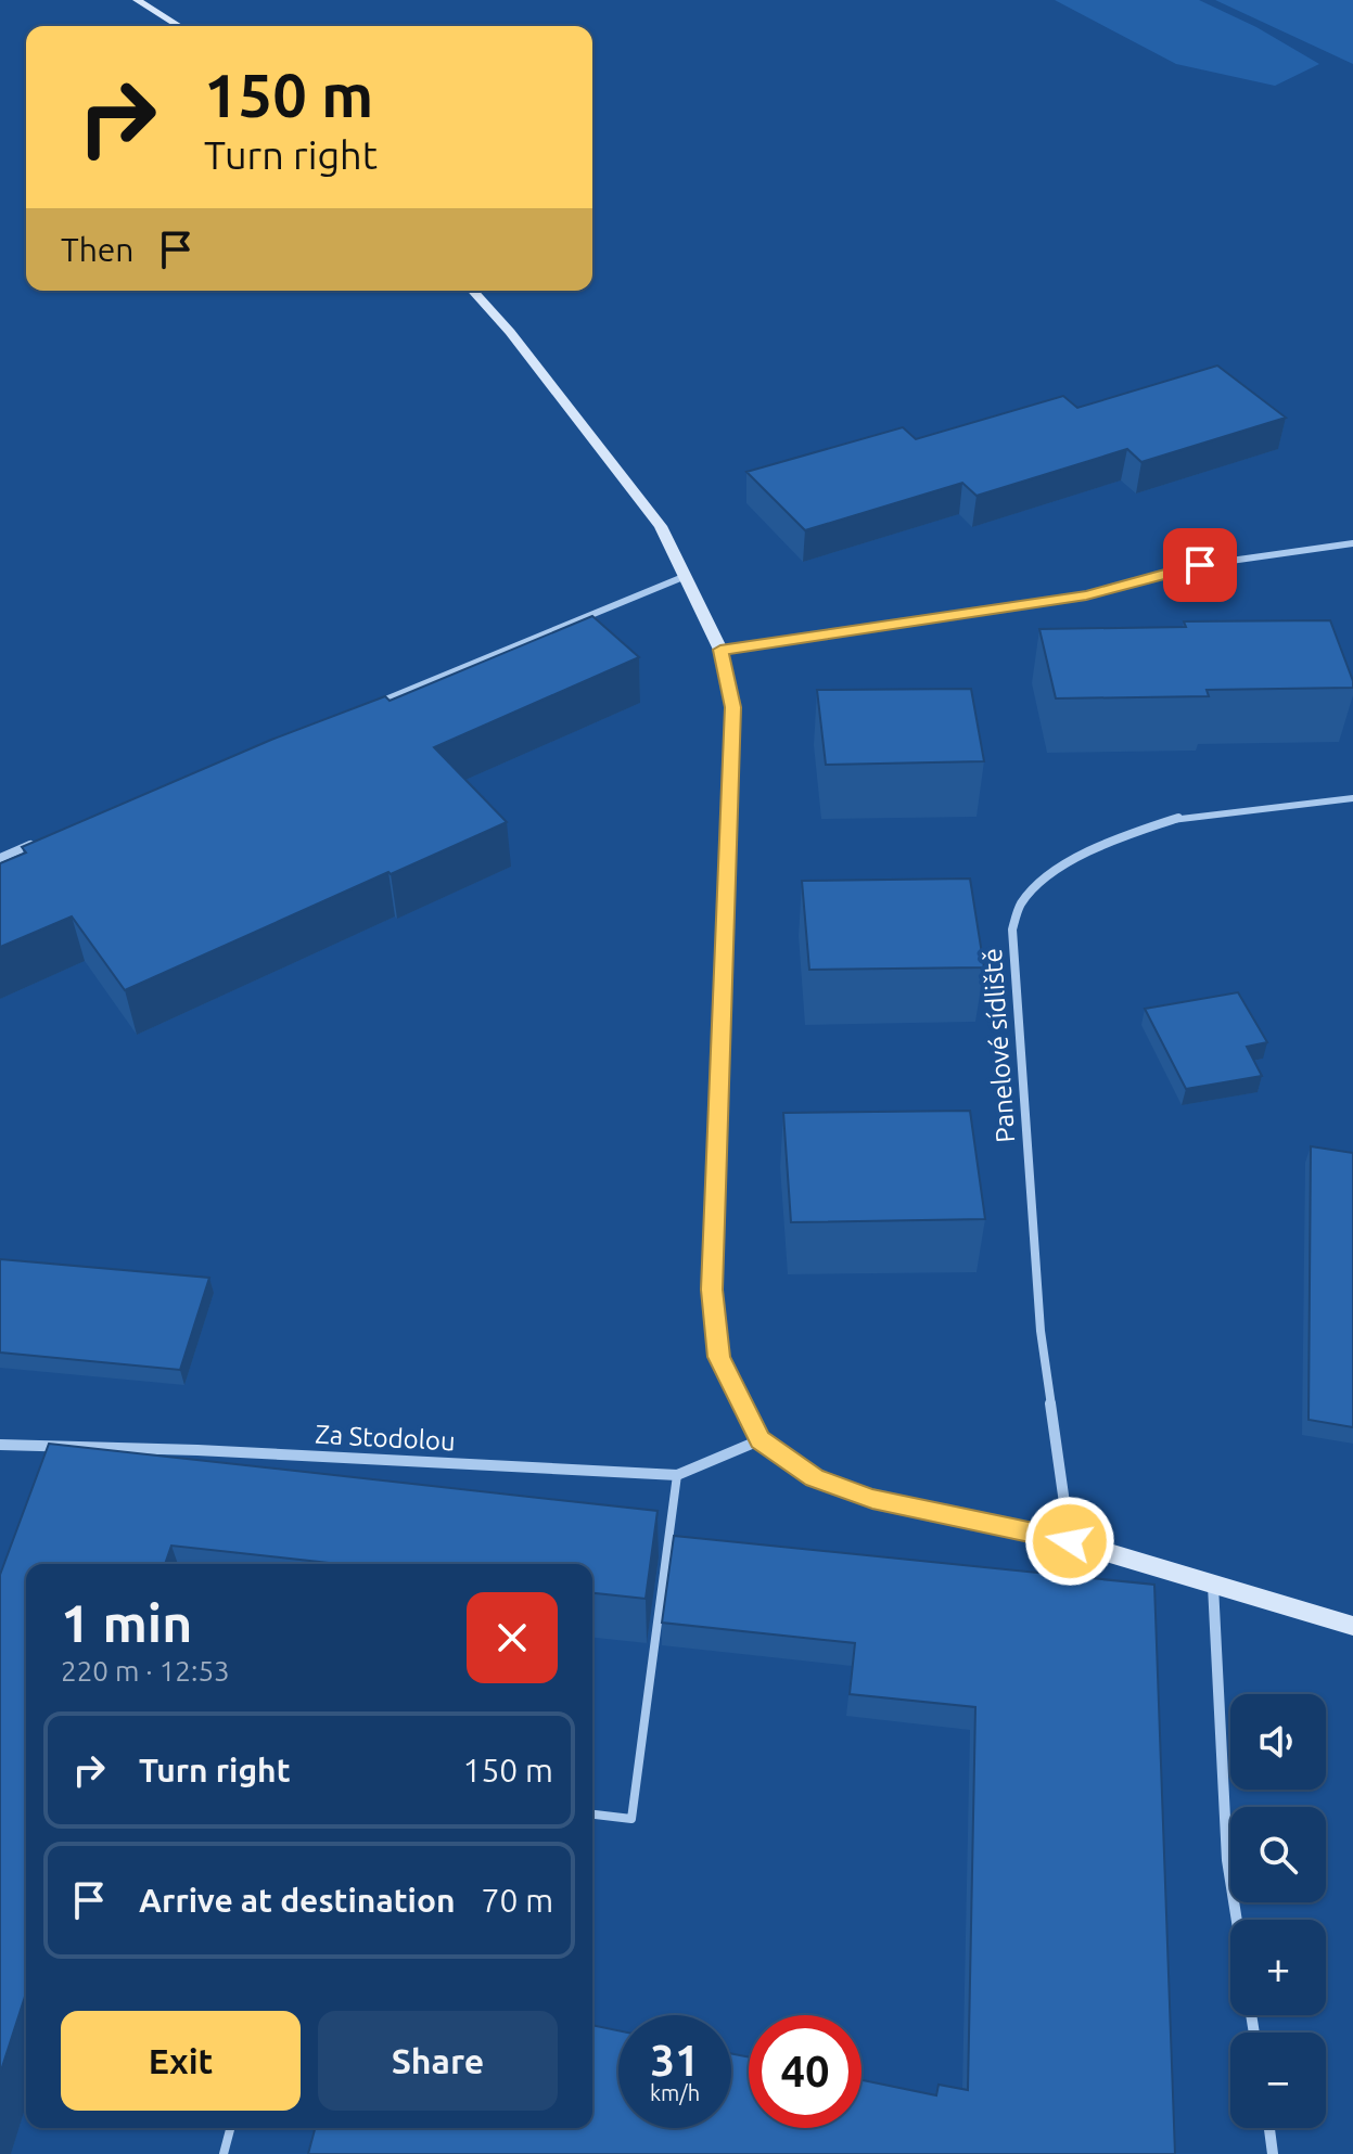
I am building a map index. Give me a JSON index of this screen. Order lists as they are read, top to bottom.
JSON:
{
  "streets": {
    "street": ["Panelové sídliště", "Za Stodolou"]
  },
  "page": {
    "turn": ["150 m", "Turn right"],
    "then": "Then",
    "heading": ["1 min", "220 m · 12:53"],
    "map_buttons": ["+", "−"],
    "list": [
      {
        "name": "Turn right",
        "value": "150 m"
      },
      {
        "name": "Arrive at destination",
        "value": "70 m"
      }
    ],
    "buttons": ["Exit", "Share"],
    "speed": "31 km/h",
    "limit": "40"
  }
}
